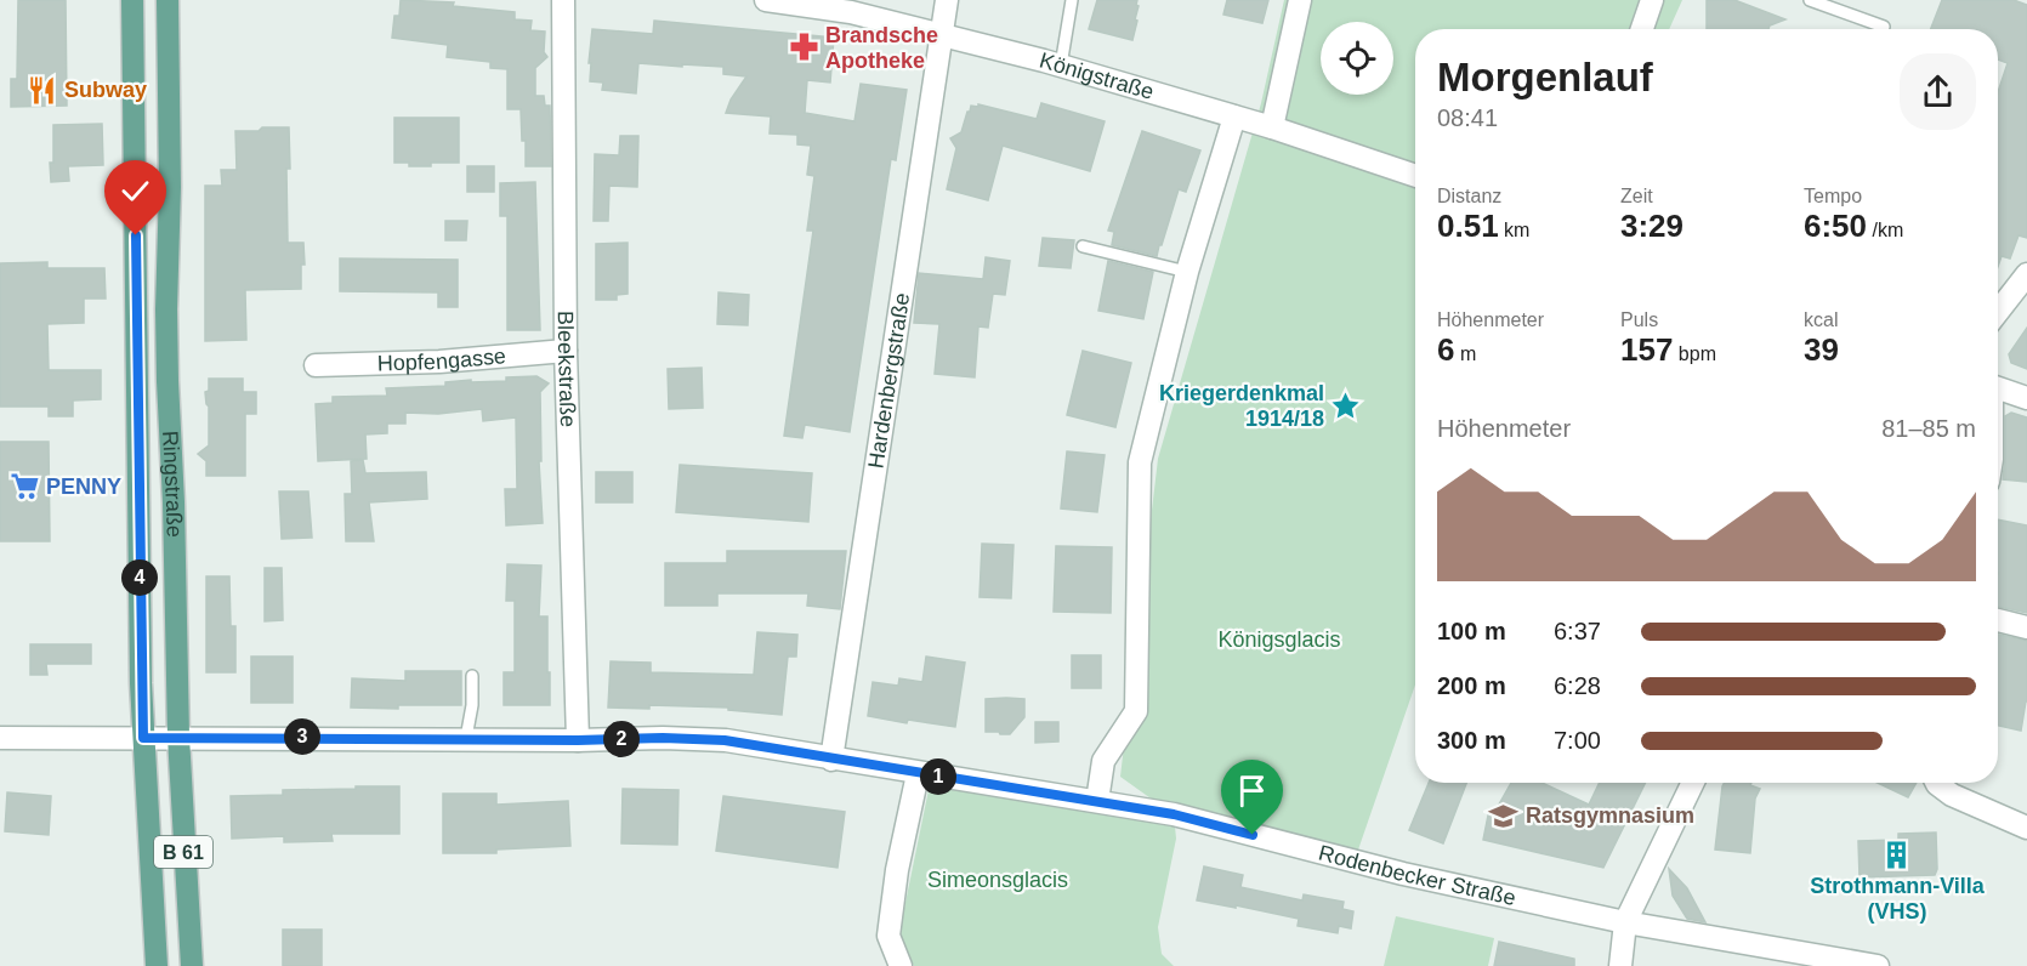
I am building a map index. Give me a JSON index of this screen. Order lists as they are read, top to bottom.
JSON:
{
  "streets": {
    "main road": ["Ringstraße", "B 61"],
    "street": [
      "Königstraße",
      "Hopfengasse",
      "Bleekstraße",
      "Hardenbergstraße",
      "Rodenbecker Straße"
    ]
  },
  "crossings": [
    ["Königstraße", "Hardenbergstraße"],
    ["Hopfengasse", "Bleekstraße"],
    ["Bleekstraße", "Rodenbecker Straße"],
    ["Hardenbergstraße", "Rodenbecker Straße"],
    ["Ringstraße", "Rodenbecker Straße"]
  ],
  "parks": ["Königsglacis", "Simeonsglacis"],
  "places": {
    "pharmacy": ["Brandsche Apotheke"],
    "restaurant": ["Subway"],
    "place": ["Kriegerdenkmal 1914/18"],
    "supermarket": ["PENNY"],
    "school or university": ["Ratsgymnasium"],
    "building": ["Strothmann-Villa (VHS)"]
  },
  "page": {
    "heading": ["Morgenlauf", "08:41"],
    "stats": [
      ["Distanz", "0.51 km"],
      ["Zeit", "3:29"],
      ["Tempo", "6:50 /km"],
      ["Höhenmeter", "6 m"],
      ["Puls", "157 bpm"],
      ["kcal", "39"]
    ],
    "chart": ["Höhenmeter", "81–85 m"],
    "pins": [
      "4",
      "3",
      "2",
      "1"
    ],
    "list": [
      {
        "name": "100 m",
        "note": "6:37"
      },
      {
        "name": "200 m",
        "note": "6:28"
      },
      {
        "name": "300 m",
        "note": "7:00"
      }
    ]
  }
}
